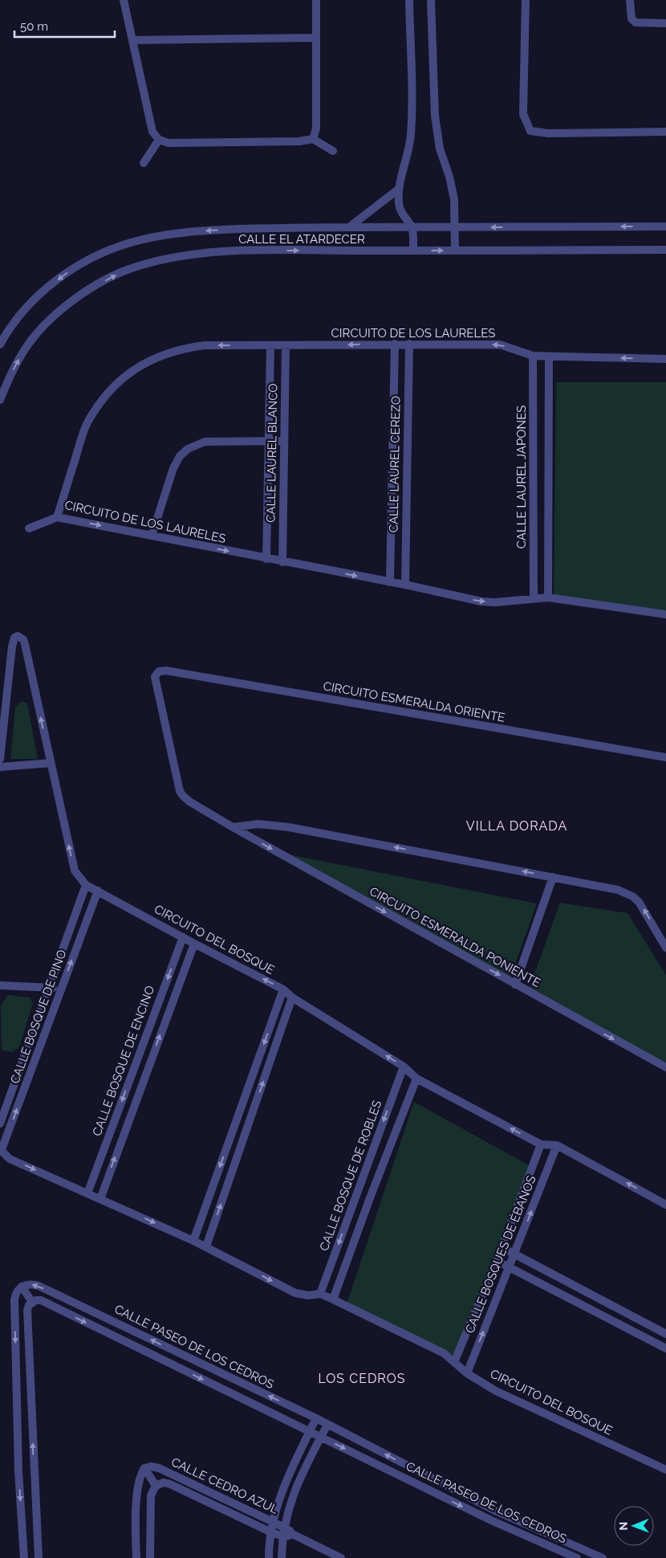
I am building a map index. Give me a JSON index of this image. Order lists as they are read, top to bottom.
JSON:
{
  "streets": {
    "street": [
      "CALLE EL ATARDECER",
      "CIRCUITO DE LOS LAURELES",
      "CALLE LAUREL BLANCO",
      "CALLE LAUREL CEREZO",
      "CALLE LAUREL JAPONES",
      "CIRCUITO ESMERALDA ORIENTE",
      "CIRCUITO ESMERALDA PONIENTE",
      "CIRCUITO DEL BOSQUE",
      "CALLE BOSQUE DE PINO",
      "CALLE BOSQUE DE ENCINO",
      "CALLE BOSQUE DE ROBLES",
      "CALLE BOSQUES DE ÉBANOS",
      "CALLE PASEO DE LOS CEDROS",
      "CALLE CEDRO AZUL"
    ]
  },
  "crossings": [
    ["CIRCUITO DE LOS LAURELES", "CALLE LAUREL BLANCO"],
    ["CIRCUITO DE LOS LAURELES", "CALLE LAUREL CEREZO"],
    ["CIRCUITO DE LOS LAURELES", "CALLE LAUREL JAPONES"],
    ["CIRCUITO ESMERALDA ORIENTE", "CIRCUITO ESMERALDA PONIENTE"],
    ["CIRCUITO DEL BOSQUE", "CALLE BOSQUE DE PINO"],
    ["CIRCUITO DEL BOSQUE", "CALLE BOSQUE DE ENCINO"],
    ["CIRCUITO DEL BOSQUE", "CALLE BOSQUE DE ROBLES"],
    ["CIRCUITO DEL BOSQUE", "CALLE BOSQUES DE ÉBANOS"]
  ],
  "districts": ["VILLA DORADA", "LOS CEDROS"],
  "scale_bar": "50 m",
  "north": "left"
}
